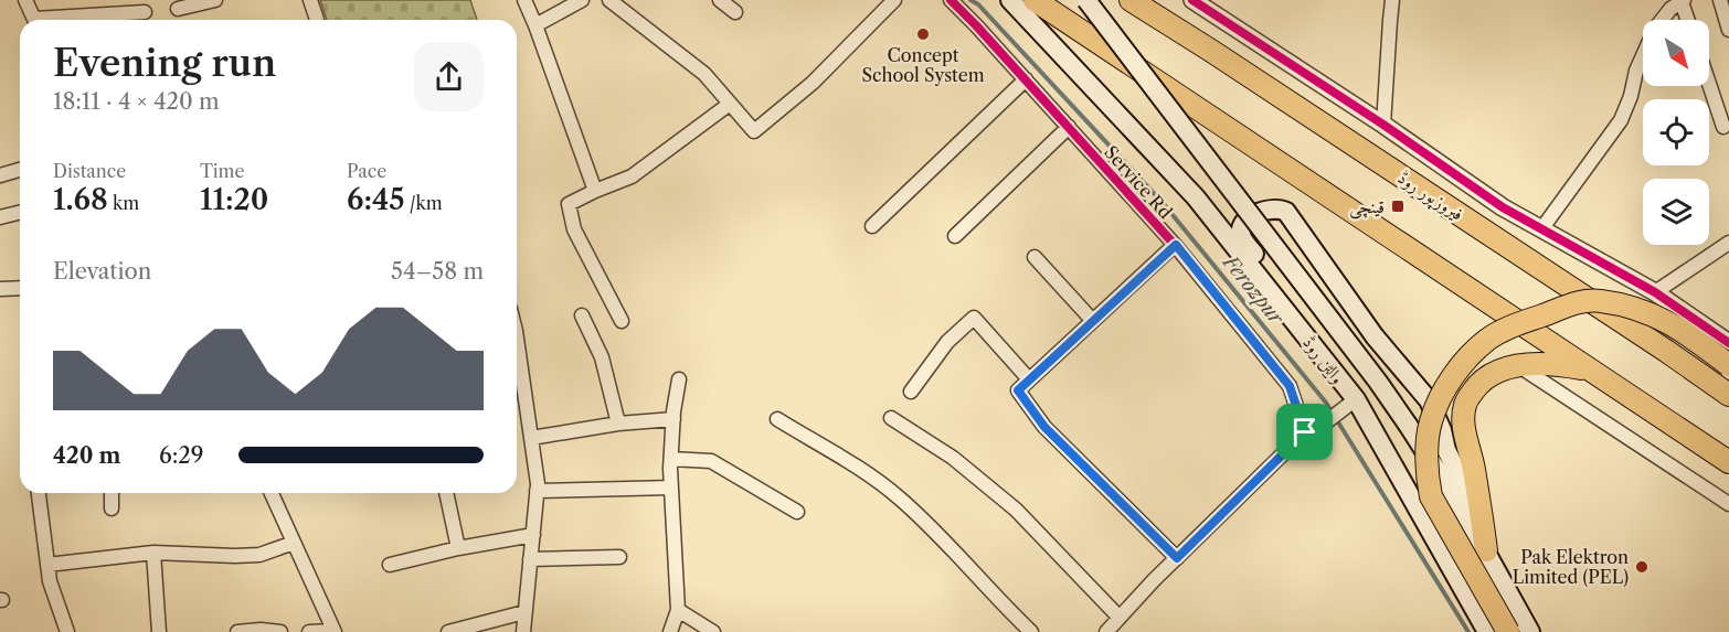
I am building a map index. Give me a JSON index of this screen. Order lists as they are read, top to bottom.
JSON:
{
  "streets": {
    "main road": ["فیروزپور روڈ", "والٹن روڈ"],
    "street": ["Service Rd"]
  },
  "water": ["Ferozpur"],
  "places": {
    "other": ["Concept School System", "Pak Elektron Limited (PEL)"],
    "transit": ["قینچی"]
  },
  "north": "bottom right",
  "page": {
    "heading": ["Evening run", "18:11 · 4 × 420 m"],
    "stats": [
      ["Distance", "1.68 km"],
      ["Time", "11:20"],
      ["Pace", "6:45 /km"]
    ],
    "chart": ["Elevation", "54–58 m"],
    "list": [
      {
        "name": "420 m",
        "note": "6:29"
      }
    ]
  }
}
